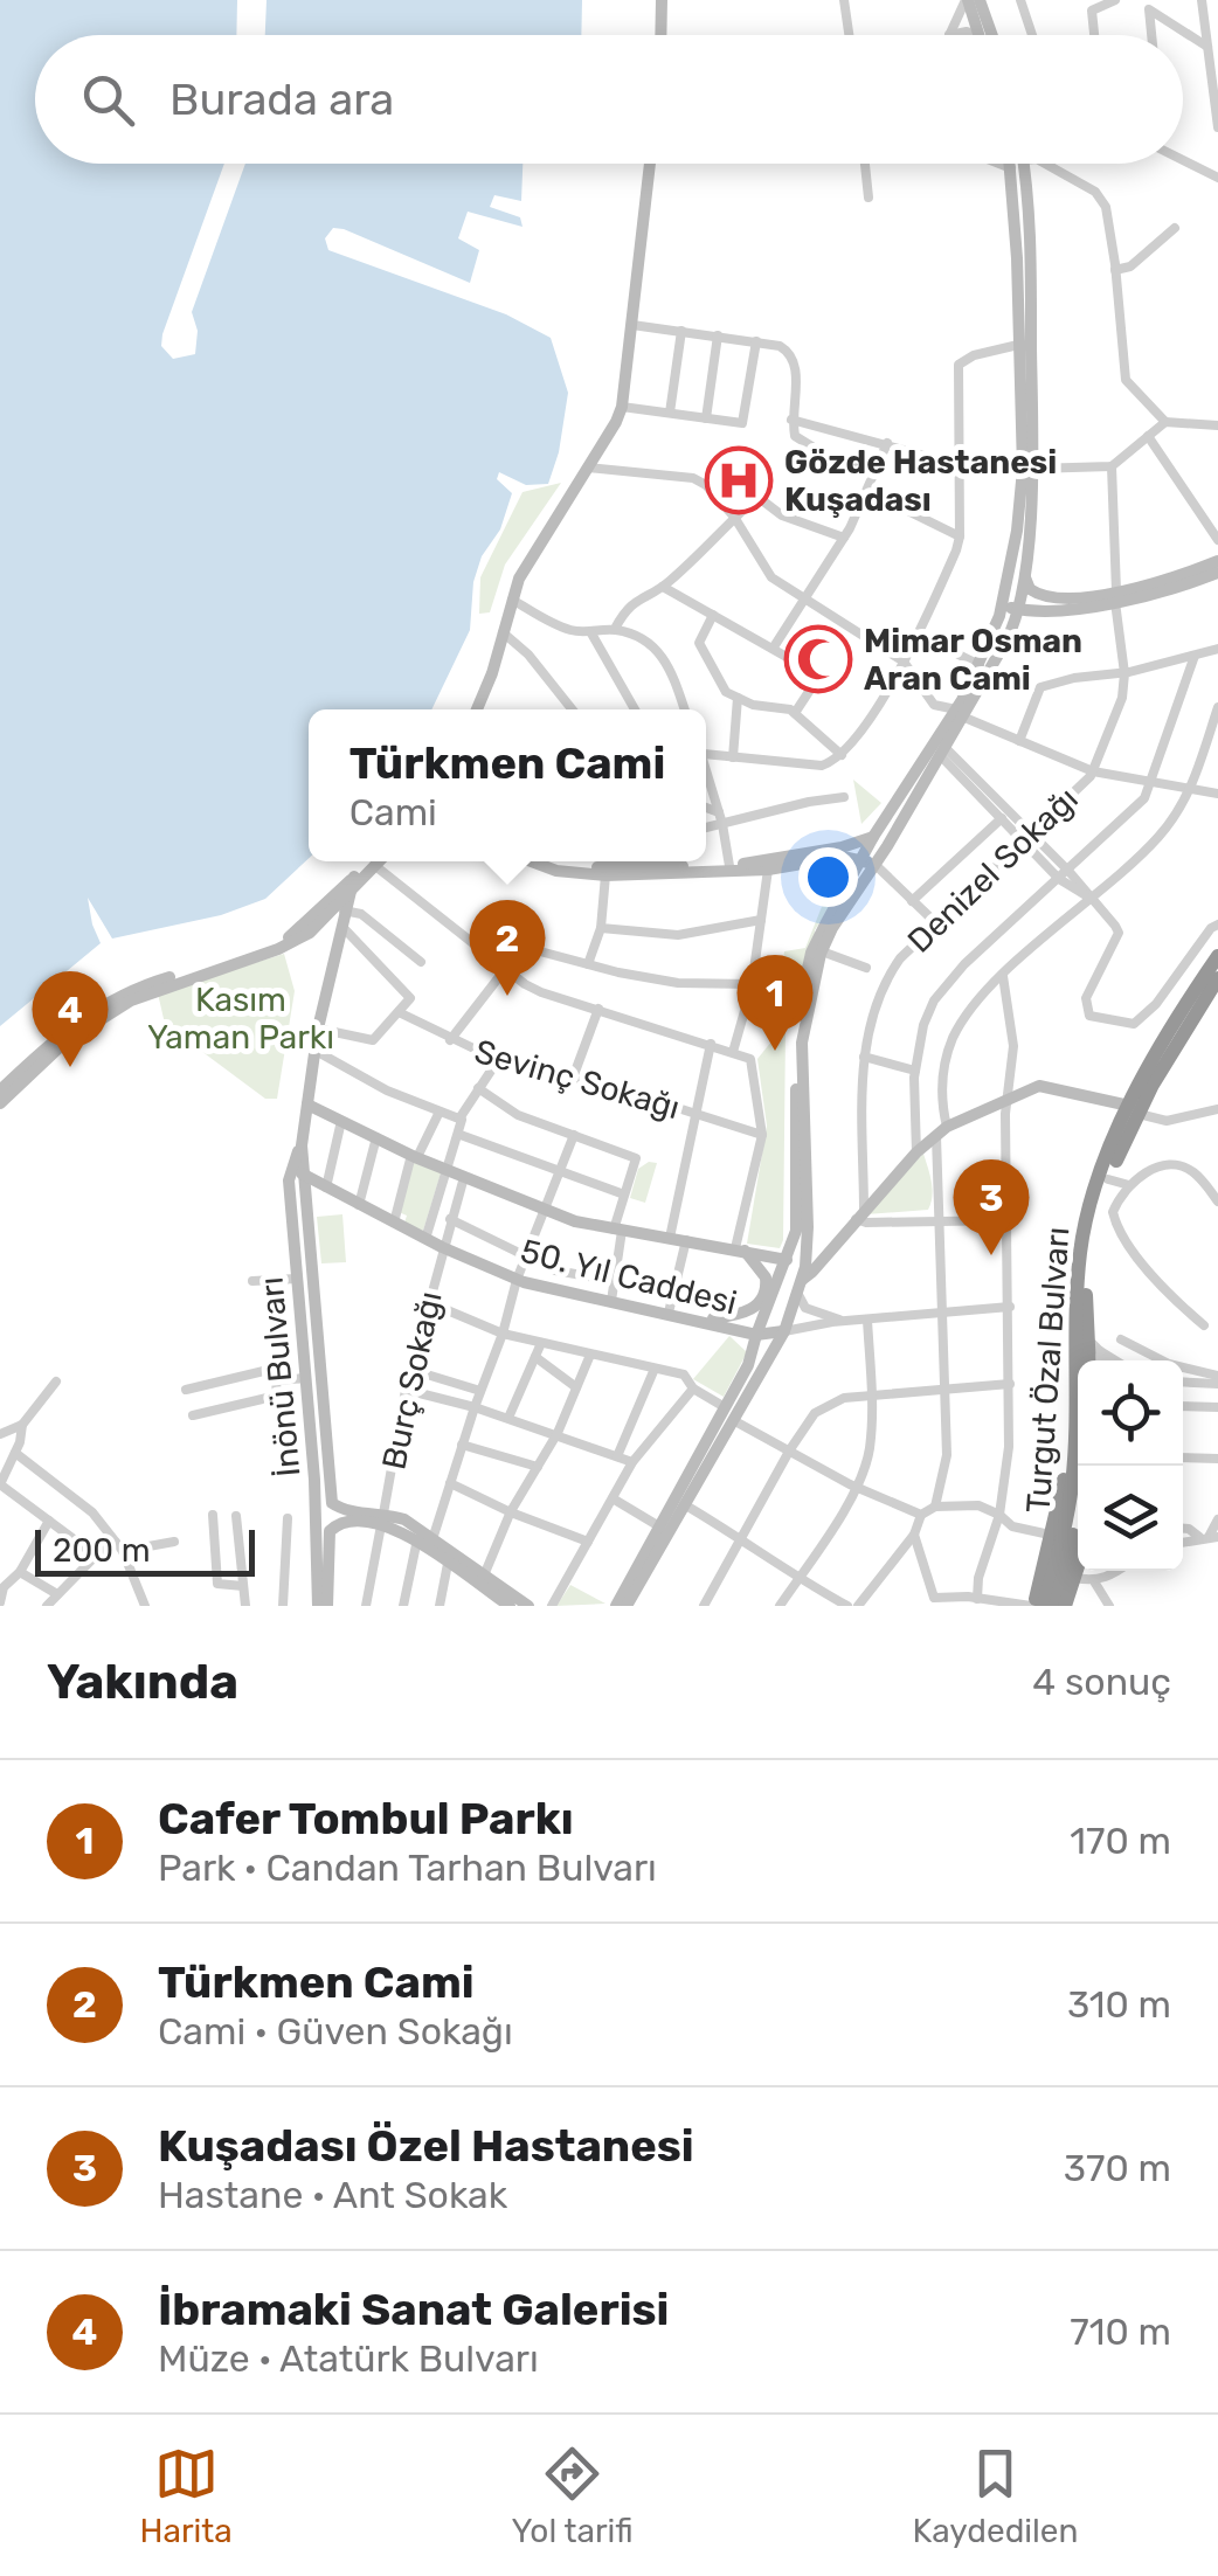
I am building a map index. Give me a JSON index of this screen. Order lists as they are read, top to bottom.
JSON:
{
  "streets": {
    "highway": ["Turgut Özal Bulvarı"],
    "main road": ["50. Yıl Caddesi", "İnönü Bulvarı"],
    "street": ["Denizel Sokağı", "Sevinç Sokağı", "Burç Sokağı"]
  },
  "crossings": [
    ["50. Yıl Caddesi", "İnönü Bulvarı"],
    ["50. Yıl Caddesi", "Burç Sokağı"],
    ["İnönü Bulvarı", "Burç Sokağı"]
  ],
  "parks": ["Kasım Yaman Parkı"],
  "places": {
    "hospital": ["Gözde Hastanesi Kuşadası"],
    "mosque": ["Mimar Osman Aran Cami"]
  },
  "scale_bar": "200 m",
  "page": {
    "search": "Burada ara",
    "popup": ["Türkmen Cami", "Cami"],
    "pins": [
      "2",
      "1",
      "4",
      "3"
    ],
    "scale": "200 m",
    "heading": ["Yakında", "4 sonuç"],
    "list": [
      {
        "mark": "1",
        "name": "Cafer Tombul Parkı",
        "note": "Park · Candan Tarhan Bulvarı",
        "value": "170 m"
      },
      {
        "mark": "2",
        "name": "Türkmen Cami",
        "note": "Cami · Güven Sokağı",
        "value": "310 m"
      },
      {
        "mark": "3",
        "name": "Kuşadası Özel Hastanesi",
        "note": "Hastane · Ant Sokak",
        "value": "370 m"
      },
      {
        "mark": "4",
        "name": "İbramaki Sanat Galerisi",
        "note": "Müze · Atatürk Bulvarı",
        "value": "710 m"
      }
    ],
    "nav": ["Harita", "Yol tarifi", "Kaydedilen"]
  }
}
